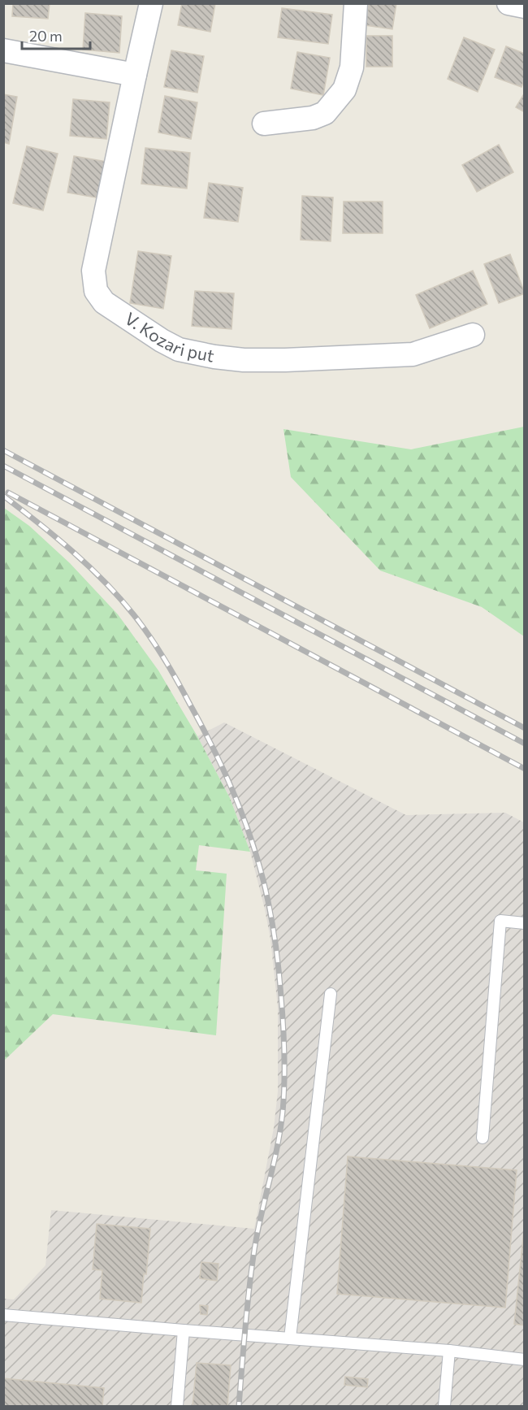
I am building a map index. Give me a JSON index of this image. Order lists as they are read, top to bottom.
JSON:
{
  "streets": {
    "street": ["V. Kozari put"]
  },
  "scale_bar": "20 m"
}
